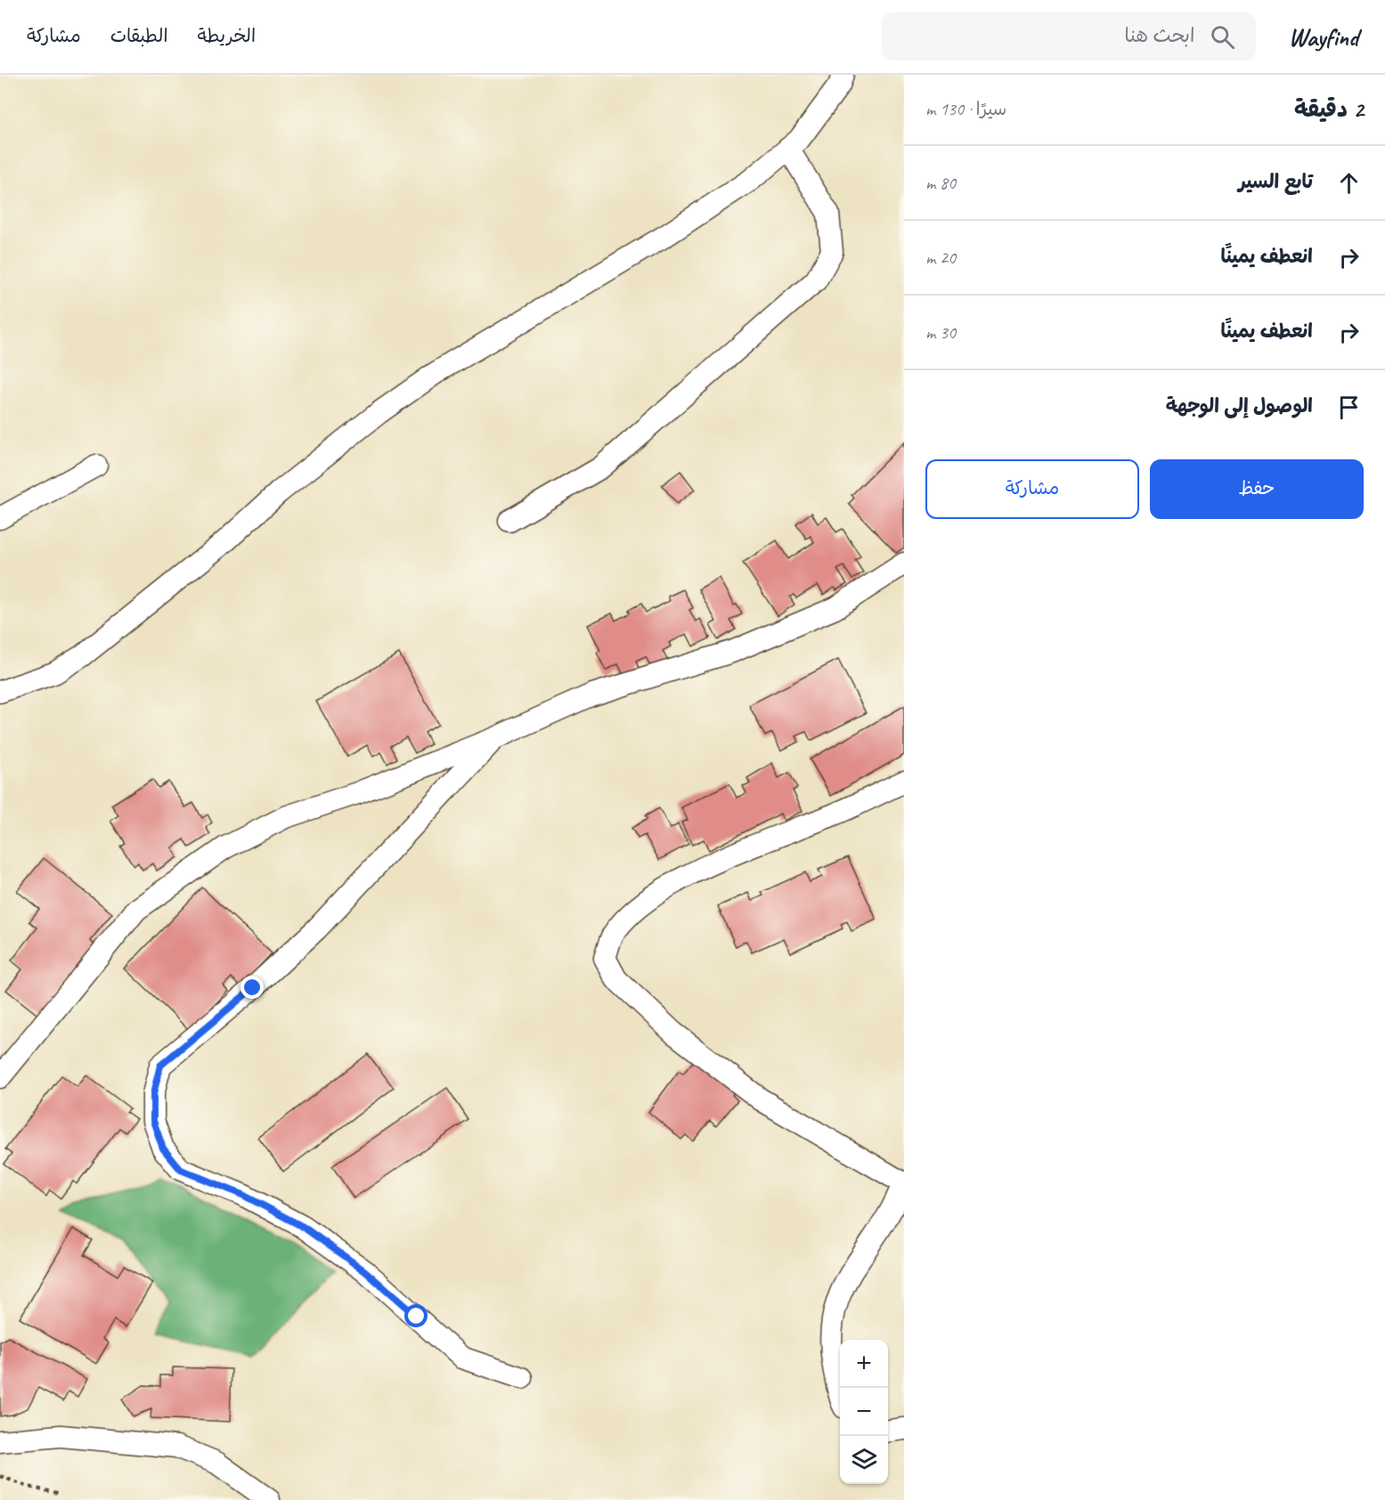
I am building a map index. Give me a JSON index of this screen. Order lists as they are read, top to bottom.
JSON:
{
  "page": {
    "header": "Wayfind",
    "search": "ابحث هنا",
    "nav": ["الخريطة", "الطبقات", "مشاركة"],
    "heading": ["2 دقيقة", "سيرًا · 130 m"],
    "list": [
      ["تابع السير", "80 m"],
      ["انعطف يمينًا", "20 m"],
      ["انعطف يمينًا", "30 m"],
      "الوصول إلى الوجهة"
    ],
    "buttons": ["حفظ", "مشاركة"],
    "map_buttons": ["+", "−"]
  }
}
